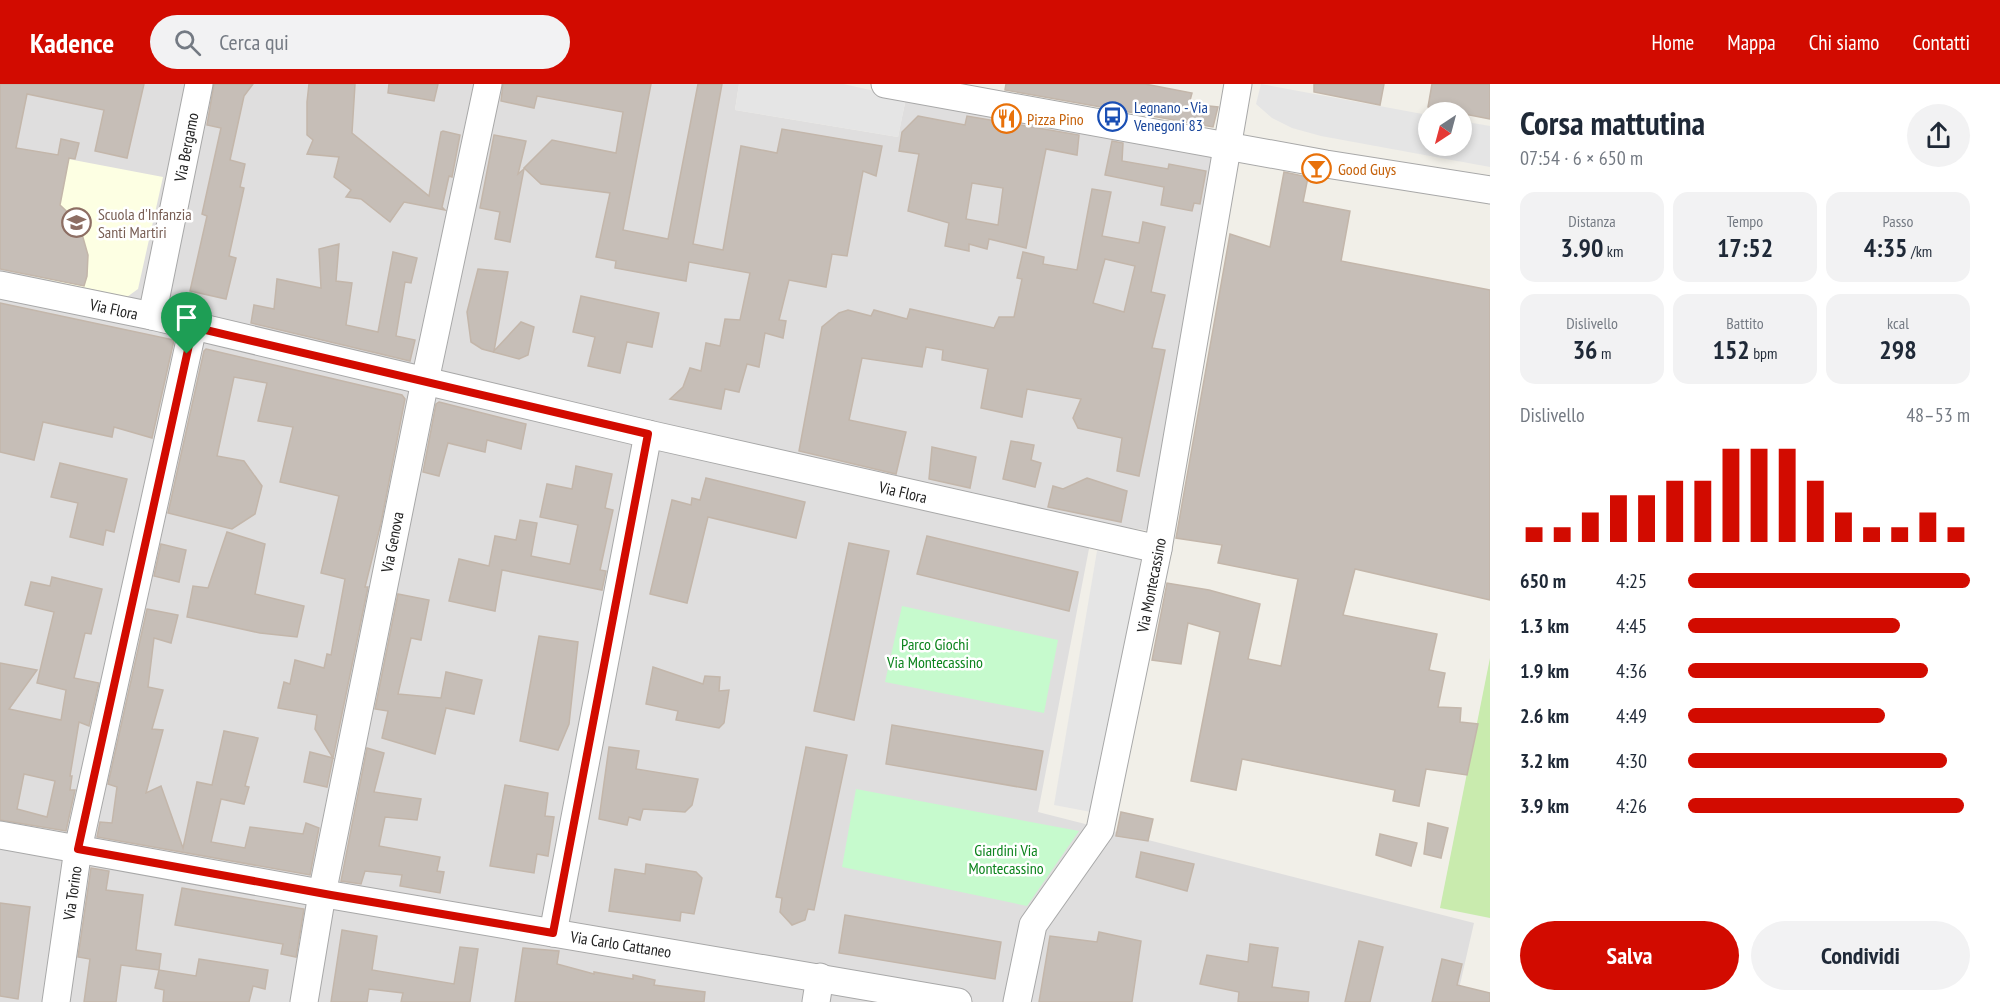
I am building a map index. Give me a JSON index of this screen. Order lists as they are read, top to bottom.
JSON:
{
  "streets": {
    "street": [
      "Via Bergamo",
      "Via Flora",
      "Via Genova",
      "Via Montecassino",
      "Via Torino",
      "Via Carlo Cattaneo"
    ]
  },
  "crossings": [
    ["Via Bergamo", "Via Flora"],
    ["Via Flora", "Via Genova"],
    ["Via Flora", "Via Montecassino"],
    ["Via Flora", "Via Torino"],
    ["Via Genova", "Via Carlo Cattaneo"],
    ["Via Torino", "Via Carlo Cattaneo"]
  ],
  "parks": ["Parco Giochi Via Montecassino", "Giardini Via Montecassino"],
  "places": {
    "bus stop": ["Legnano - Via Venegoni 83"],
    "restaurant": ["Pizza Pino"],
    "bar": ["Good Guys"],
    "school or university": ["Scuola d'Infanzia Santi Martiri"]
  },
  "north": "bottom left",
  "page": {
    "header": "Kadence",
    "search": "Cerca qui",
    "nav": [
      "Home",
      "Mappa",
      "Chi siamo",
      "Contatti"
    ],
    "heading": ["Corsa mattutina", "07:54 · 6 × 650 m"],
    "stats": [
      ["Distanza", "3.90 km"],
      ["Tempo", "17:52"],
      ["Passo", "4:35 /km"],
      ["Dislivello", "36 m"],
      ["Battito", "152 bpm"],
      ["kcal", "298"]
    ],
    "chart": ["Dislivello", "48–53 m"],
    "list": [
      {
        "name": "650 m",
        "note": "4:25"
      },
      {
        "name": "1.3 km",
        "note": "4:45"
      },
      {
        "name": "1.9 km",
        "note": "4:36"
      },
      {
        "name": "2.6 km",
        "note": "4:49"
      },
      {
        "name": "3.2 km",
        "note": "4:30"
      },
      {
        "name": "3.9 km",
        "note": "4:26"
      }
    ],
    "buttons": ["Salva", "Condividi"]
  }
}
